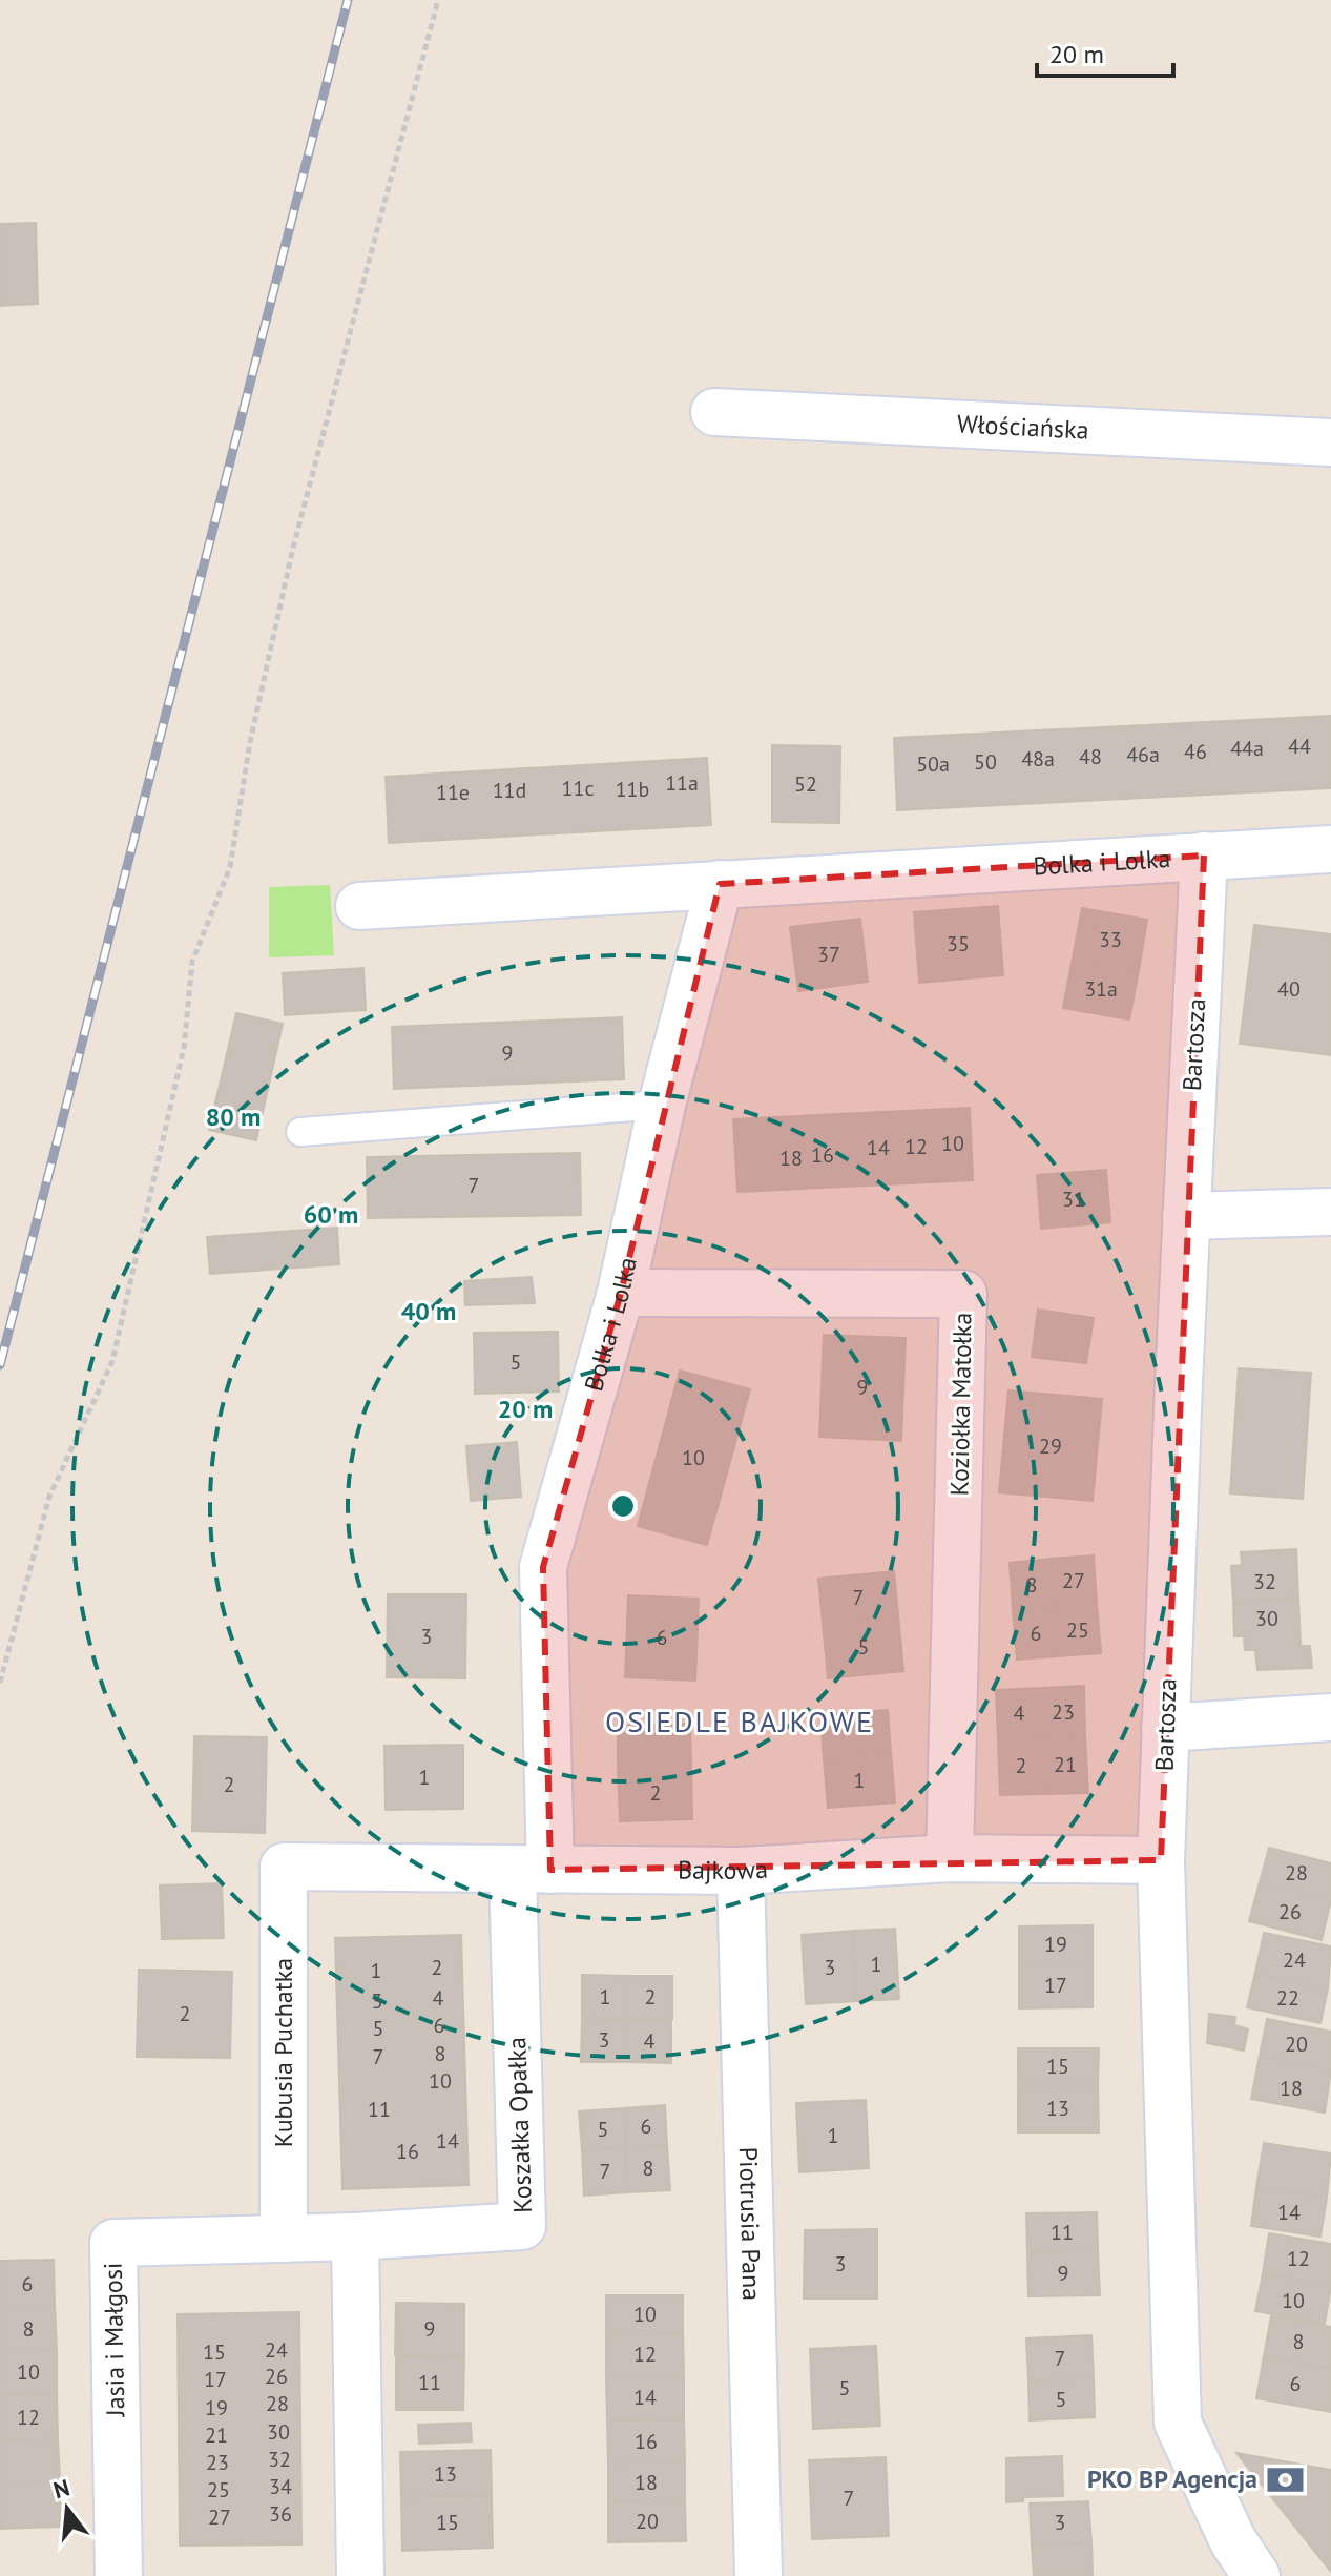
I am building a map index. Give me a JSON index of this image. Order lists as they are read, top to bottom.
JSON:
{
  "streets": {
    "street": [
      "Włościańska",
      "Bolka i Lolka",
      "Bartosza",
      "Koziołka Matołka",
      "Bajkowa",
      "Kubusia Puchatka",
      "Koszałka Opałka",
      "Piotrusia Pana",
      "Jasia i Małgosi"
    ]
  },
  "crossings": [
    ["Bolka i Lolka", "Bartosza"],
    ["Bolka i Lolka", "Koziołka Matołka"],
    ["Bolka i Lolka", "Bajkowa"],
    ["Bolka i Lolka", "Koszałka Opałka"],
    ["Bartosza", "Bajkowa"],
    ["Koziołka Matołka", "Bajkowa"],
    ["Bajkowa", "Kubusia Puchatka"],
    ["Bajkowa", "Koszałka Opałka"],
    ["Bajkowa", "Piotrusia Pana"],
    ["Kubusia Puchatka", "Jasia i Małgosi"],
    ["Koszałka Opałka", "Jasia i Małgosi"]
  ],
  "districts": ["OSIEDLE BAJKOWE"],
  "places": {
    "bank": ["PKO BP Agencja"]
  },
  "house_numbers": [
    "44",
    "44a",
    "46",
    "46a",
    "48",
    "48a",
    "50",
    "50a",
    "11a",
    "52",
    "11c",
    "11b",
    "11d",
    "11e",
    "33",
    "35",
    "37",
    "31a",
    "40",
    "9",
    "10",
    "12",
    "14",
    "16",
    "18",
    "7",
    "31",
    "5",
    "9",
    "29",
    "10",
    "27",
    "32",
    "8",
    "7",
    "30",
    "25",
    "6",
    "3",
    "6",
    "5",
    "23",
    "4",
    "21",
    "2",
    "1",
    "1",
    "2",
    "2",
    "28",
    "26",
    "19",
    "24",
    "1",
    "2",
    "3",
    "1",
    "17",
    "1",
    "2",
    "4",
    "22",
    "3",
    "2",
    "6",
    "5",
    "3",
    "4",
    "20",
    "8",
    "7",
    "15",
    "10",
    "18",
    "13",
    "11",
    "6",
    "5",
    "1",
    "14",
    "16",
    "8",
    "7",
    "14",
    "11",
    "12",
    "3",
    "9",
    "6",
    "10",
    "10",
    "8",
    "9",
    "8",
    "24",
    "15",
    "12",
    "7",
    "10",
    "26",
    "17",
    "11",
    "6",
    "5",
    "14",
    "5",
    "28",
    "19",
    "12",
    "30",
    "21",
    "16",
    "32",
    "23",
    "13",
    "18",
    "34",
    "25",
    "7",
    "36",
    "27",
    "20",
    "15",
    "3"
  ],
  "scale_bar": "20 m",
  "north": "top",
  "rings": [
    "80 m",
    "60 m",
    "40 m",
    "20 m"
  ]
}
